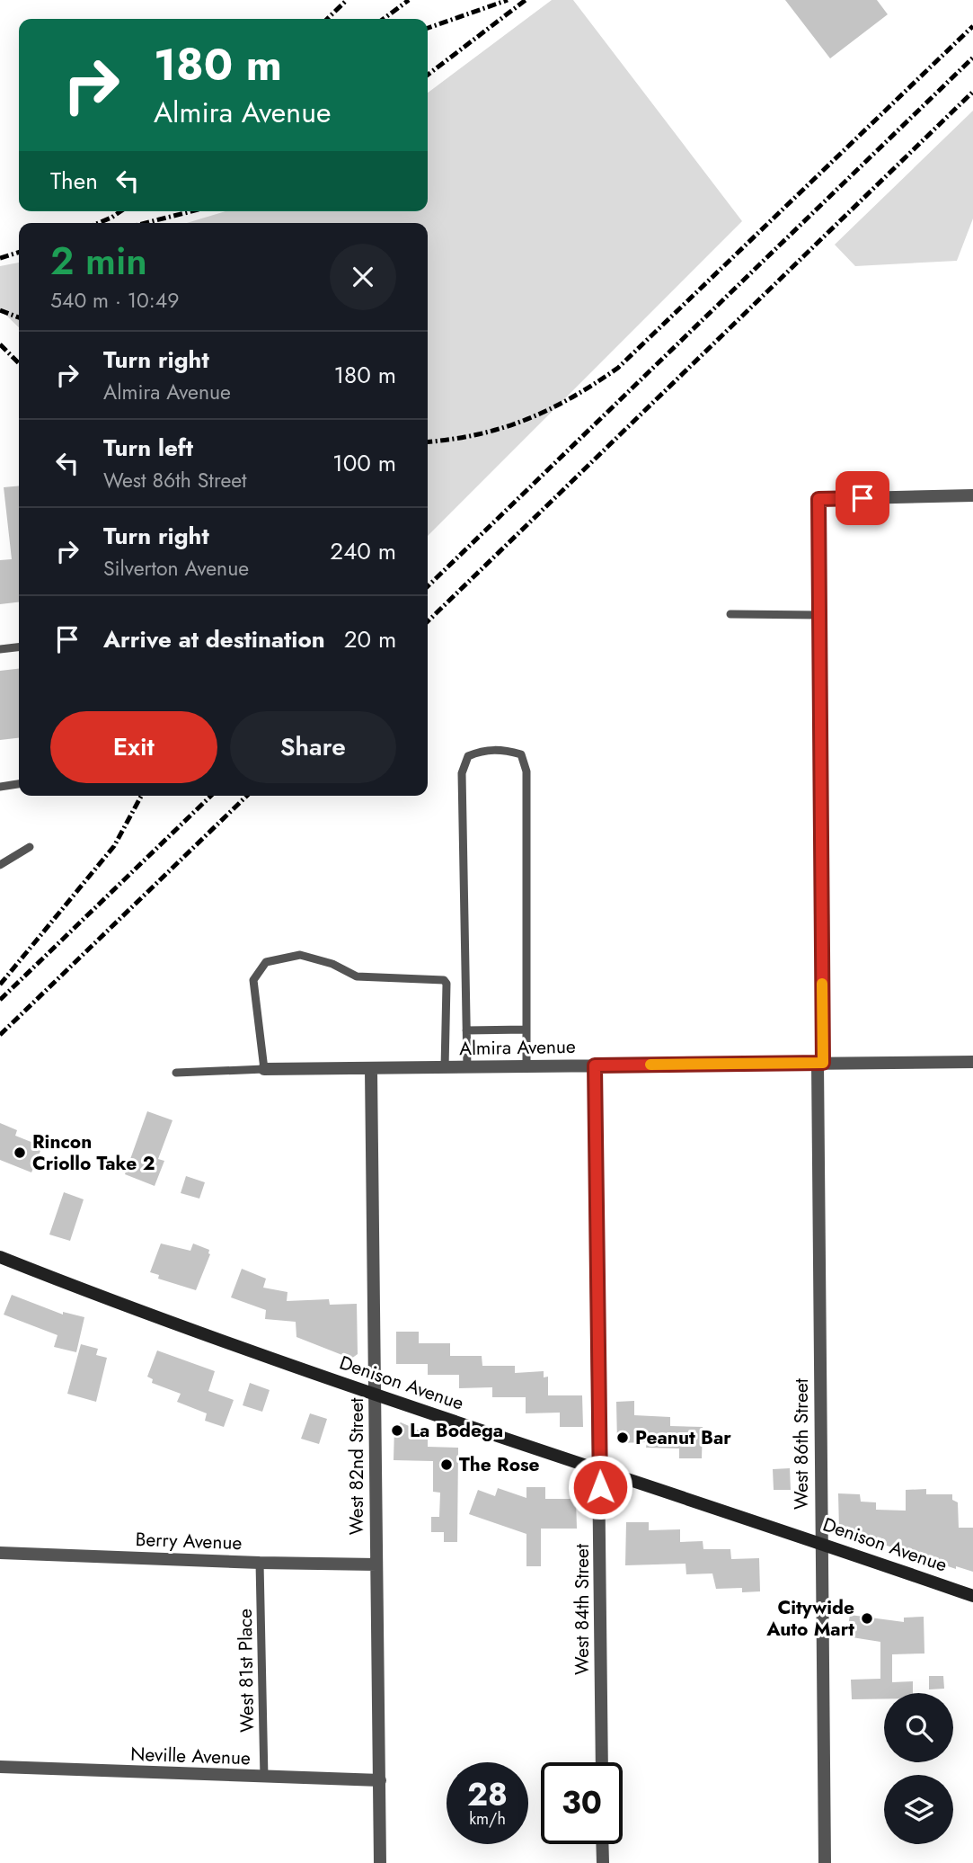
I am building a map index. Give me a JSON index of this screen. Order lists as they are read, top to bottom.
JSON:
{
  "streets": {
    "main road": ["Denison Avenue"],
    "street": [
      "Almira Avenue",
      "West 86th Street",
      "West 82nd Street",
      "Berry Avenue",
      "West 84th Street",
      "Neville Avenue"
    ],
    "lane": ["West 81st Place"]
  },
  "crossings": [
    ["Almira Avenue", "West 86th Street"],
    ["Almira Avenue", "West 82nd Street"],
    ["Almira Avenue", "West 84th Street"],
    ["Denison Avenue", "West 86th Street"],
    ["Denison Avenue", "West 82nd Street"],
    ["Denison Avenue", "West 84th Street"],
    ["West 82nd Street", "Berry Avenue"],
    ["West 82nd Street", "Neville Avenue"],
    ["Berry Avenue", "West 81st Place"],
    ["West 81st Place", "Neville Avenue"]
  ],
  "places": [
    "Rincon Criollo Take 2",
    "La Bodega",
    "Peanut Bar",
    "The Rose",
    "Citywide Auto Mart"
  ],
  "page": {
    "turn": ["180 m", "Almira Avenue"],
    "then": "Then",
    "heading": ["2 min", "540 m · 10:49"],
    "list": [
      {
        "name": "Turn right",
        "note": "Almira Avenue",
        "value": "180 m"
      },
      {
        "name": "Turn left",
        "note": "West 86th Street",
        "value": "100 m"
      },
      {
        "name": "Turn right",
        "note": "Silverton Avenue",
        "value": "240 m"
      },
      {
        "name": "Arrive at destination",
        "value": "20 m"
      }
    ],
    "buttons": ["Exit", "Share"],
    "speed": "28 km/h",
    "limit": "30"
  }
}
